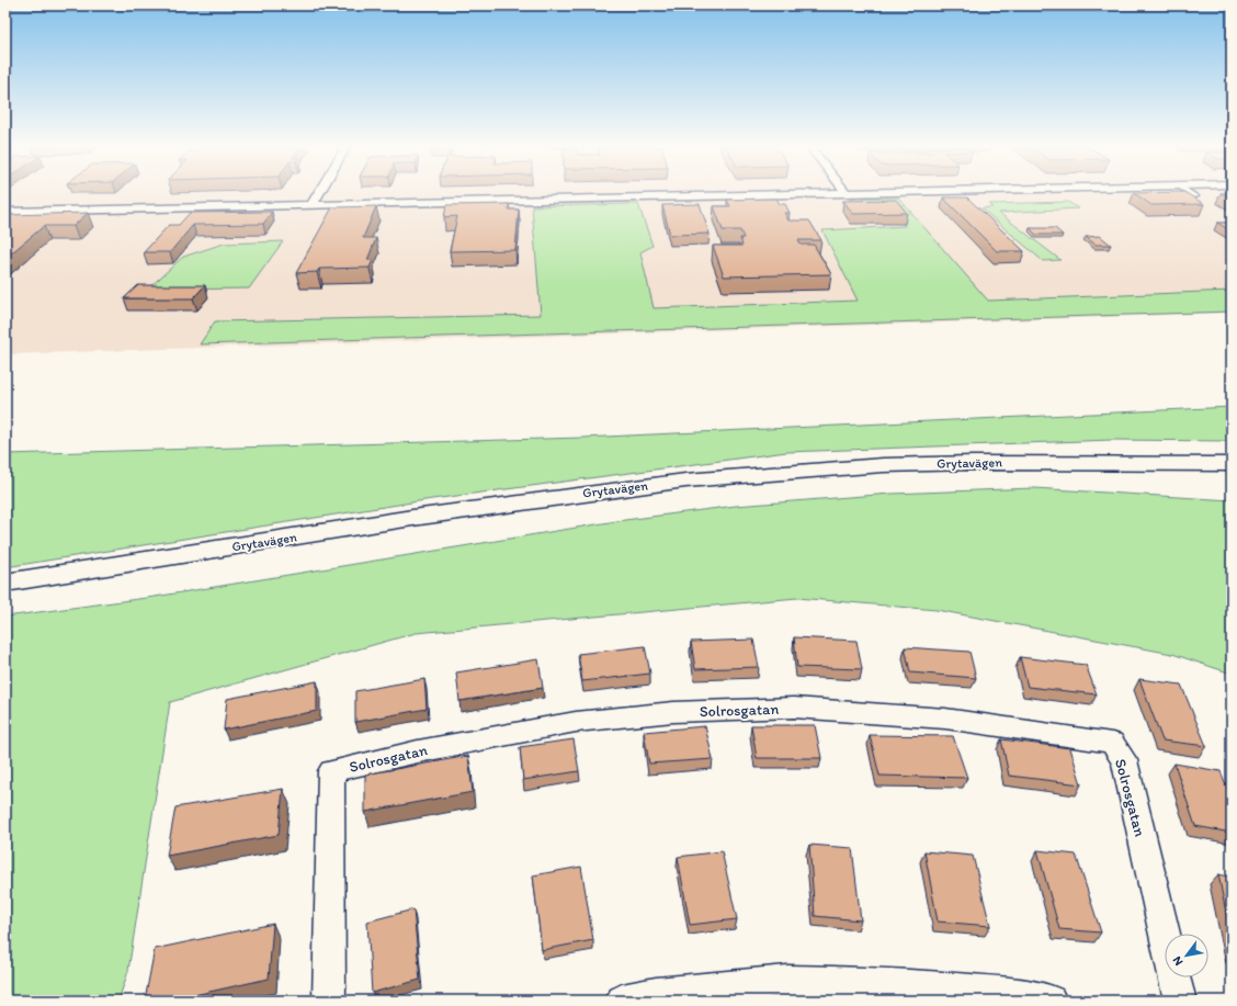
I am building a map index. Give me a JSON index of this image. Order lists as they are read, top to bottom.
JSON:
{
  "streets": {
    "street": ["Grytavägen", "Solrosgatan"]
  },
  "north": "bottom left"
}
